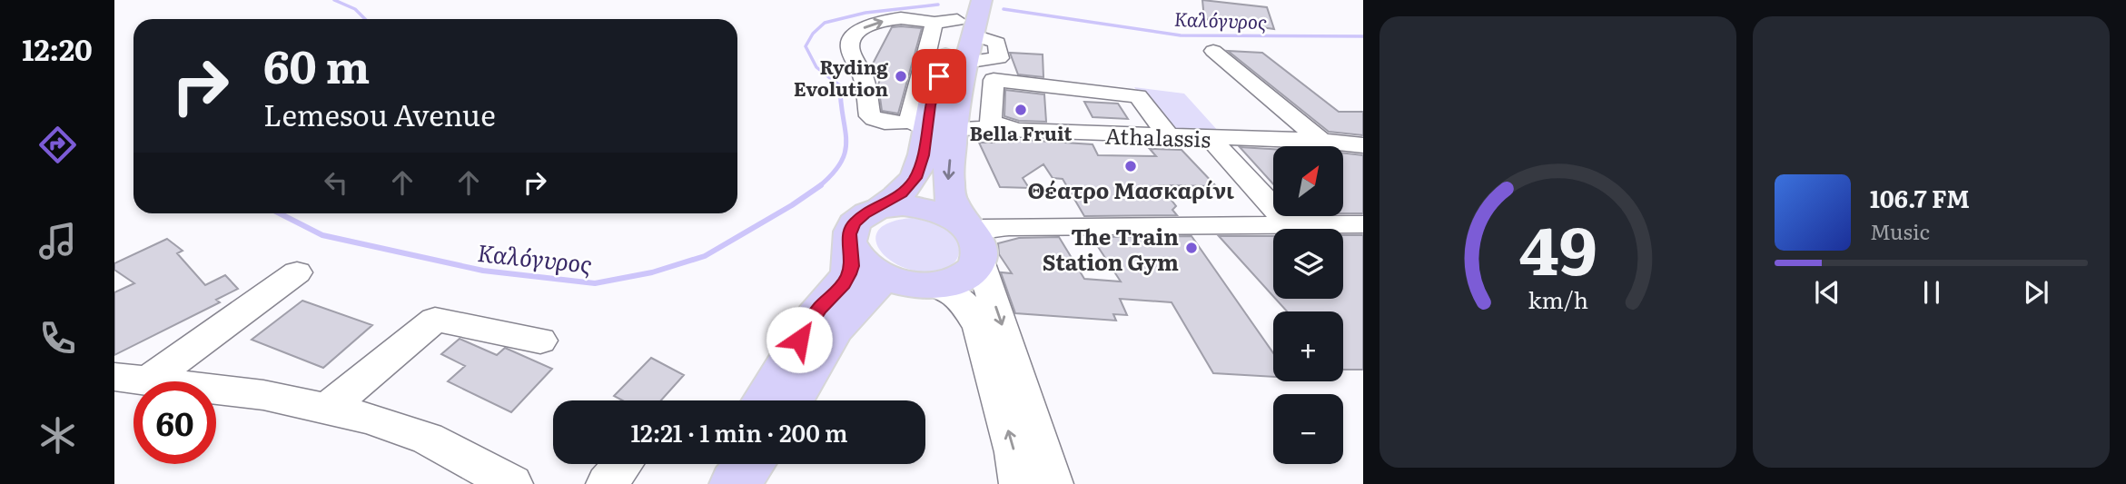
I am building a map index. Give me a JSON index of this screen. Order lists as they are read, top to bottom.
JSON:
{
  "streets": {
    "street": ["Athalassis"]
  },
  "water": ["Καλόγυρος"],
  "places": [
    "Ryding Evolution",
    "Bella Fruit",
    "Θέατρο Μασκαρίνι",
    "The Train Station Gym"
  ],
  "north": "top right",
  "page": {
    "tabs": "12:20",
    "turn": ["60 m", "Lemesou Avenue"],
    "map_buttons": ["+", "−"],
    "song": ["106.7 FM", "Music"],
    "limit": "60",
    "trip": "12:21 · 1 min · 200 m",
    "gauge": ["49", "km/h"]
  }
}
